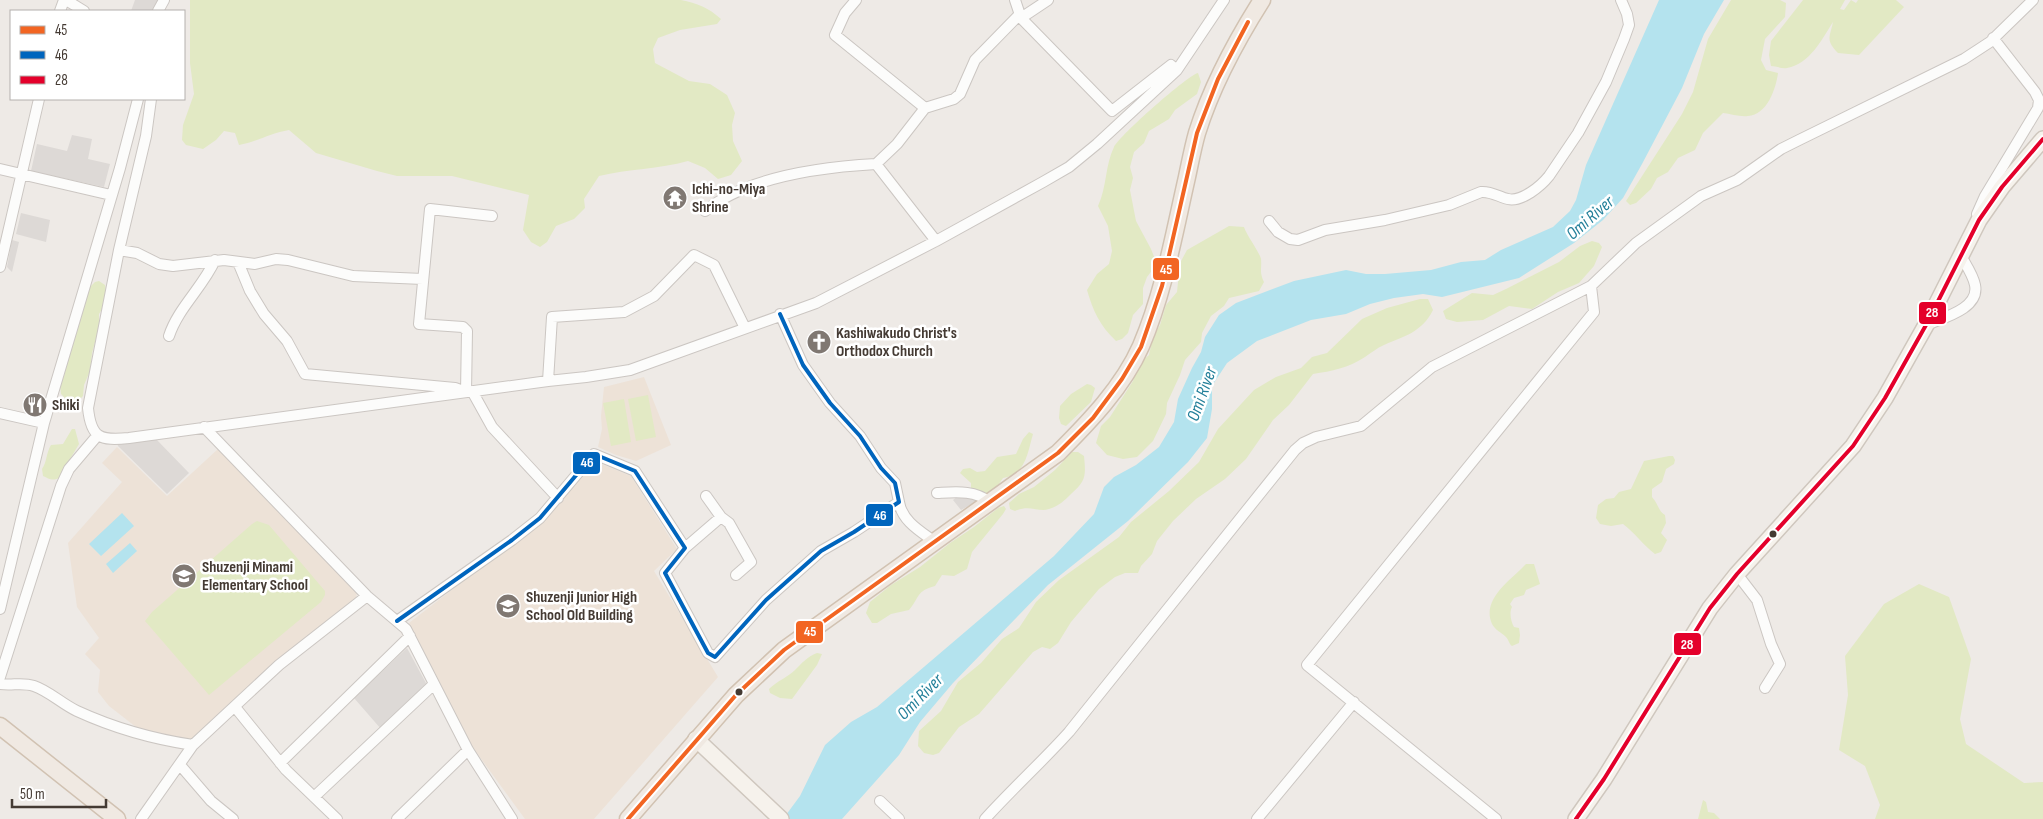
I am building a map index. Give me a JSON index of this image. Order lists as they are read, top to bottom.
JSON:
{
  "water": ["Omi River"],
  "places": {
    "temple": ["Ichi-no-Miya Shrine"],
    "church": ["Kashiwakudo Christ's Orthodox Church"],
    "restaurant": ["Shiki"],
    "school or university": ["Shuzenji Minami Elementary School", "Shuzenji Junior High School Old Building"]
  },
  "lines": ["transit line 45", "transit line 28", "transit line 46"],
  "legend": ["45", "46", "28"],
  "scale_bar": "50 m"
}
